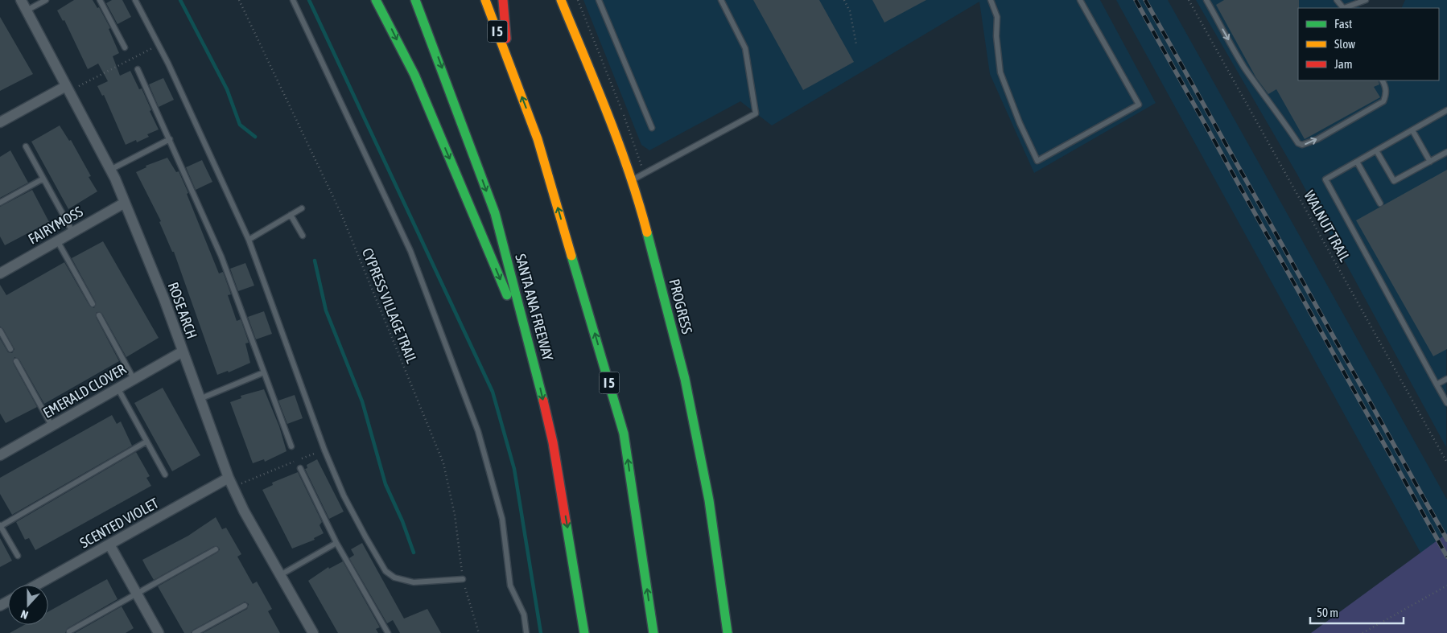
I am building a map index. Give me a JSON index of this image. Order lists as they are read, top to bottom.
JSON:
{
  "streets": {
    "main road": ["I 5", "PROGRESS", "SANTA ANA FREEWAY"],
    "street": [
      "FAIRYMOSS",
      "ROSE ARCH",
      "EMERALD CLOVER",
      "SCENTED VIOLET"
    ],
    "path": ["WALNUT TRAIL", "CYPRESS VILLAGE TRAIL"]
  },
  "crossings": [
    ["FAIRYMOSS", "ROSE ARCH"],
    ["ROSE ARCH", "EMERALD CLOVER"],
    ["ROSE ARCH", "SCENTED VIOLET"]
  ],
  "legend": ["Fast", "Slow", "Jam"],
  "scale_bar": "50 m",
  "north": "bottom"
}
